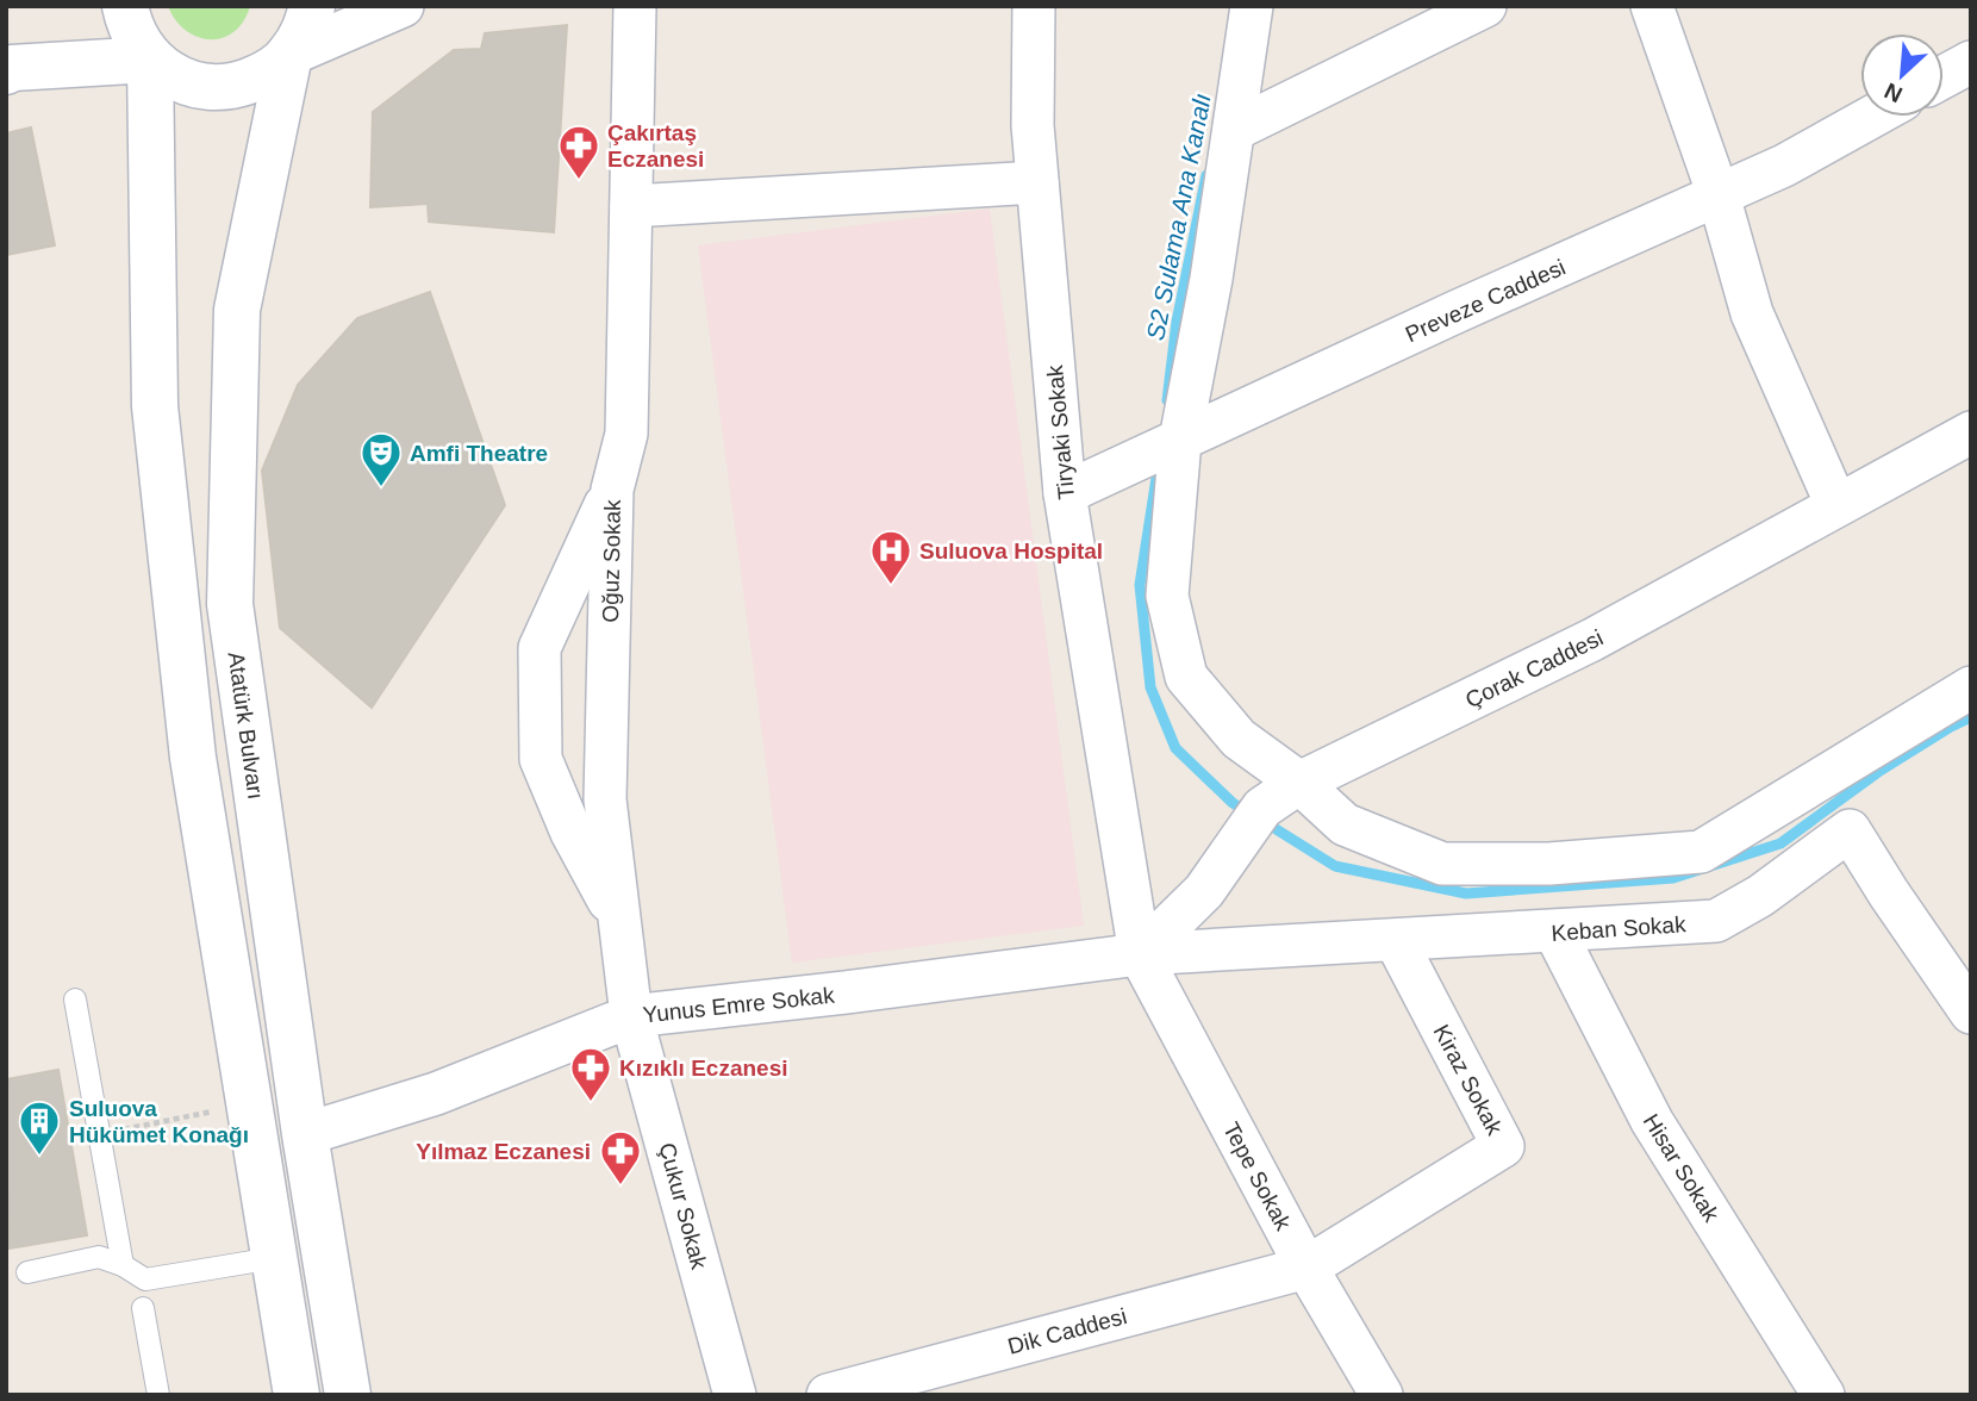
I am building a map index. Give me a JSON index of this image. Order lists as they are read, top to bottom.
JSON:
{
  "streets": {
    "main road": ["Atatürk Bulvarı"],
    "street": [
      "Preveze Caddesi",
      "Tiryaki Sokak",
      "Oğuz Sokak",
      "Çorak Caddesi",
      "Keban Sokak",
      "Yunus Emre Sokak",
      "Kiraz Sokak",
      "Hisar Sokak",
      "Tepe Sokak",
      "Çukur Sokak",
      "Dik Caddesi"
    ]
  },
  "crossings": [
    ["Preveze Caddesi", "Tiryaki Sokak"],
    ["Tiryaki Sokak", "Çorak Caddesi"],
    ["Tiryaki Sokak", "Keban Sokak"],
    ["Tiryaki Sokak", "Yunus Emre Sokak"],
    ["Tiryaki Sokak", "Tepe Sokak"],
    ["Oğuz Sokak", "Yunus Emre Sokak"],
    ["Oğuz Sokak", "Çukur Sokak"],
    ["Çorak Caddesi", "Keban Sokak"],
    ["Çorak Caddesi", "Yunus Emre Sokak"],
    ["Çorak Caddesi", "Tepe Sokak"],
    ["Atatürk Bulvarı", "Yunus Emre Sokak"],
    ["Keban Sokak", "Yunus Emre Sokak"],
    ["Keban Sokak", "Kiraz Sokak"],
    ["Keban Sokak", "Hisar Sokak"],
    ["Keban Sokak", "Tepe Sokak"],
    ["Yunus Emre Sokak", "Tepe Sokak"],
    ["Yunus Emre Sokak", "Çukur Sokak"],
    ["Kiraz Sokak", "Tepe Sokak"],
    ["Kiraz Sokak", "Dik Caddesi"],
    ["Tepe Sokak", "Dik Caddesi"]
  ],
  "water": ["S2 Sulama Ana Kanalı"],
  "places": {
    "pharmacy": ["Çakırtaş Eczanesi", "Kızıklı Eczanesi", "Yılmaz Eczanesi"],
    "theatre": ["Amfi Theatre"],
    "hospital": ["Suluova Hospital"],
    "building": ["Suluova Hükümet Konağı"]
  },
  "north": "bottom left"
}
